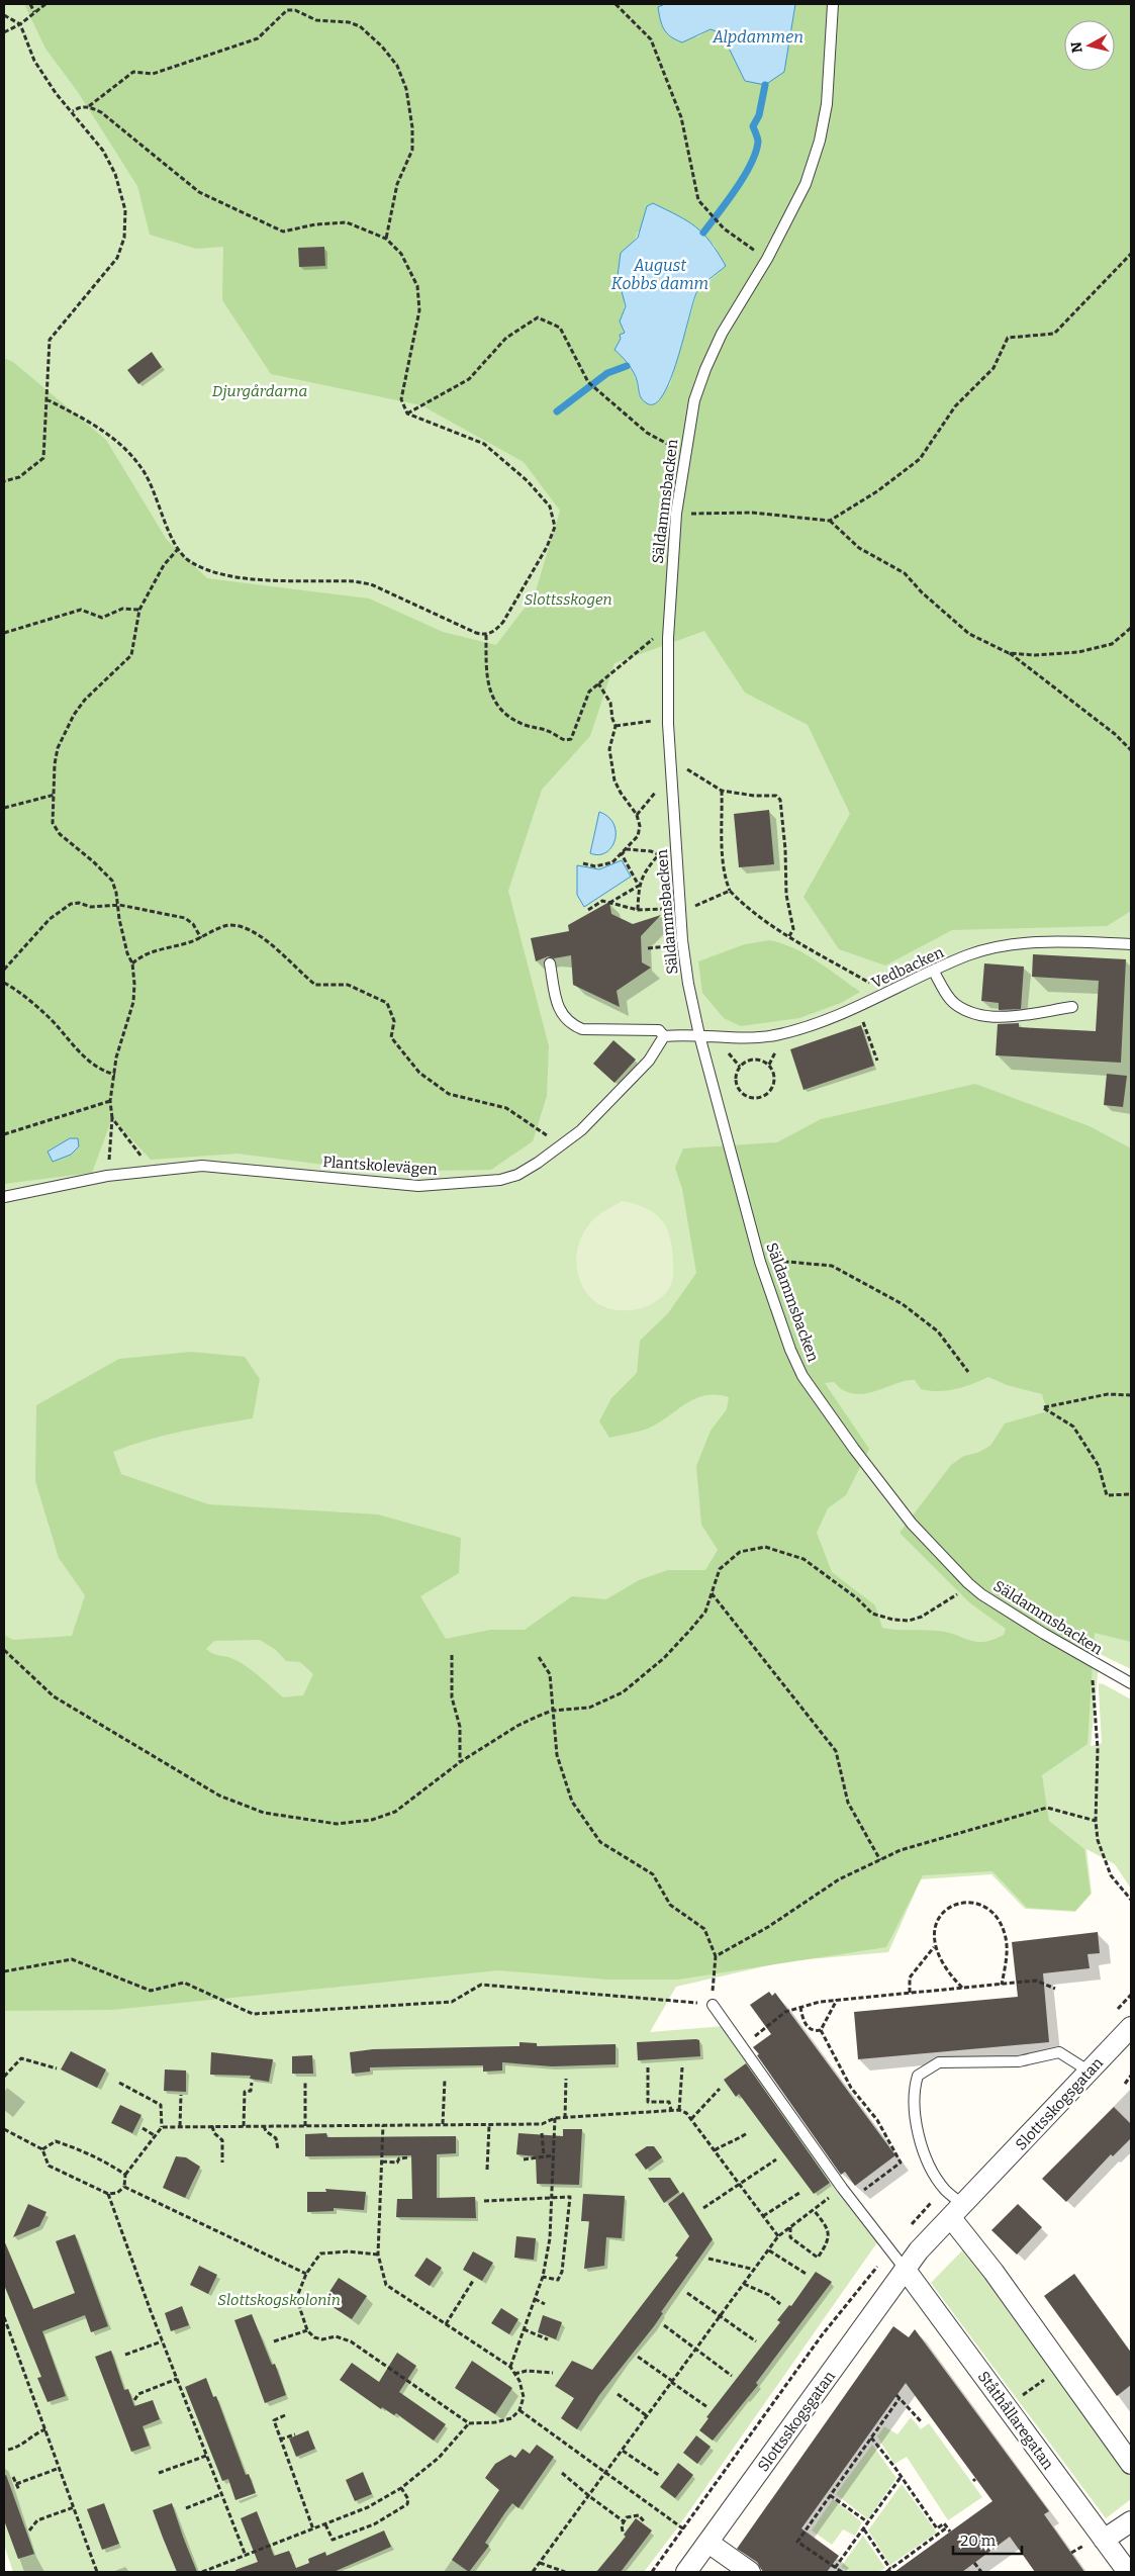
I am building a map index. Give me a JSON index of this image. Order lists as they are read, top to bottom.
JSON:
{
  "streets": {
    "street": ["Slottsskogsgatan", "Ståthållaregatan"],
    "lane": ["Säldammsbacken", "Vedbacken", "Plantskolevägen"]
  },
  "crossings": [
    ["Säldammsbacken", "Vedbacken"],
    ["Slottsskogsgatan", "Ståthållaregatan"]
  ],
  "water": ["Alpdammen", "August Kobbs damm"],
  "parks": ["Djurgårdarna", "Slottsskogen", "Slottskogskolonin"],
  "scale_bar": "20 m",
  "north": "left"
}
